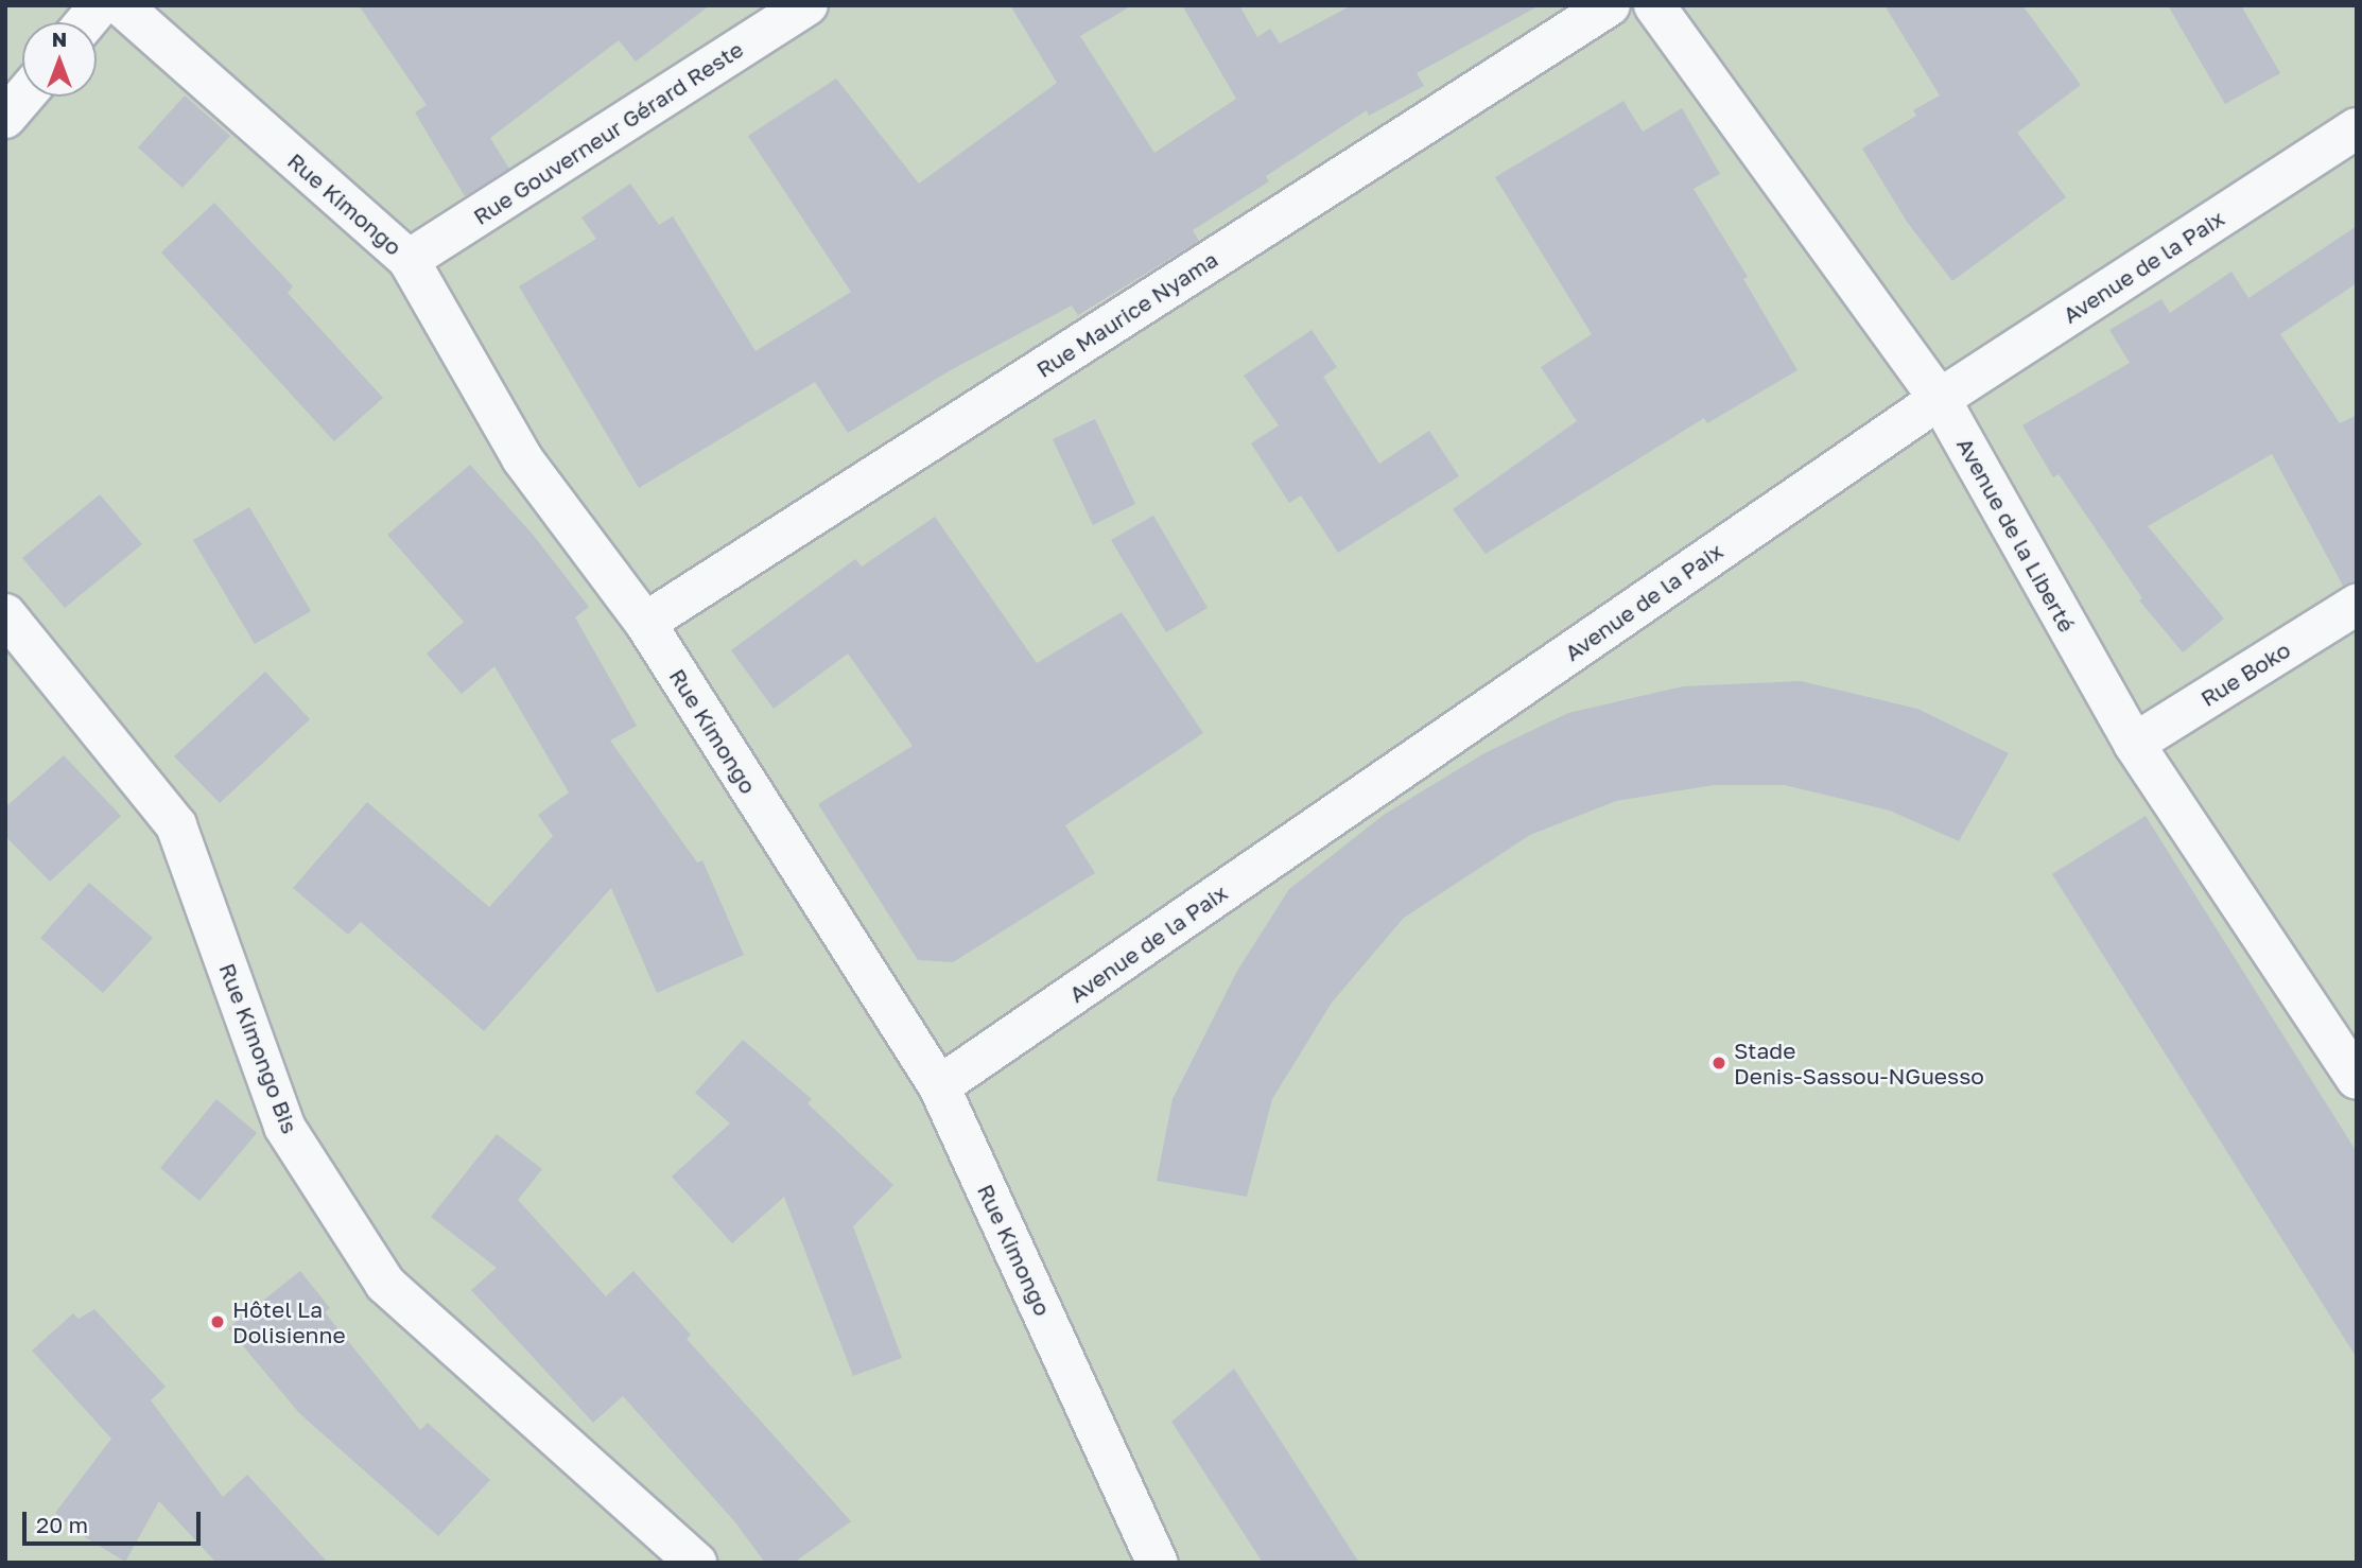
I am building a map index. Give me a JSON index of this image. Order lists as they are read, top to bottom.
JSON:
{
  "streets": {
    "street": [
      "Rue Gouverneur Gérard Reste",
      "Rue Kimongo",
      "Avenue de la Paix",
      "Rue Maurice Nyama",
      "Avenue de la Liberté",
      "Rue Boko",
      "Rue Kimongo Bis"
    ]
  },
  "crossings": [
    ["Rue Gouverneur Gérard Reste", "Rue Kimongo"],
    ["Rue Kimongo", "Avenue de la Paix"],
    ["Rue Kimongo", "Rue Maurice Nyama"],
    ["Avenue de la Paix", "Avenue de la Liberté"],
    ["Avenue de la Liberté", "Rue Boko"]
  ],
  "places": ["Stade Denis-Sassou-NGuesso", "Hôtel La Dolisienne"],
  "scale_bar": "20 m",
  "north": "top"
}
